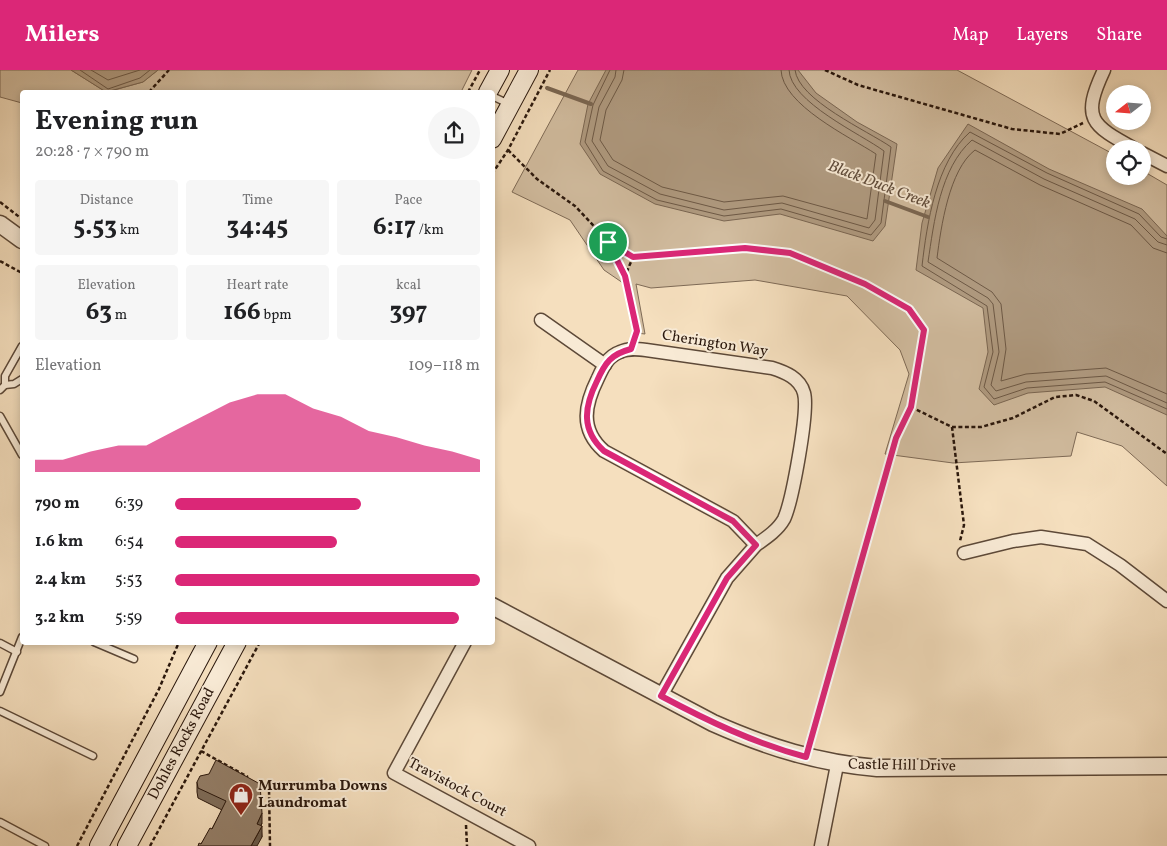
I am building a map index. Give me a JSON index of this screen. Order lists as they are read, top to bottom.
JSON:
{
  "streets": {
    "main road": ["Dohles Rocks Road"],
    "street": ["Cherington Way", "Castle Hill Drive", "Travistock Court"]
  },
  "crossings": [
    ["Cherington Way", "Castle Hill Drive"]
  ],
  "water": ["Black Duck Creek"],
  "places": {
    "shop": ["Murrumba Downs Laundromat"]
  },
  "north": "left",
  "page": {
    "header": "Milers",
    "nav": ["Map", "Layers", "Share"],
    "heading": ["Evening run", "20:28 · 7 × 790 m"],
    "stats": [
      ["Distance", "5.53 km"],
      ["Time", "34:45"],
      ["Pace", "6:17 /km"],
      ["Elevation", "63 m"],
      ["Heart rate", "166 bpm"],
      ["kcal", "397"]
    ],
    "chart": ["Elevation", "109–118 m"],
    "list": [
      {
        "name": "790 m",
        "note": "6:39"
      },
      {
        "name": "1.6 km",
        "note": "6:54"
      },
      {
        "name": "2.4 km",
        "note": "5:53"
      },
      {
        "name": "3.2 km",
        "note": "5:59"
      }
    ]
  }
}
